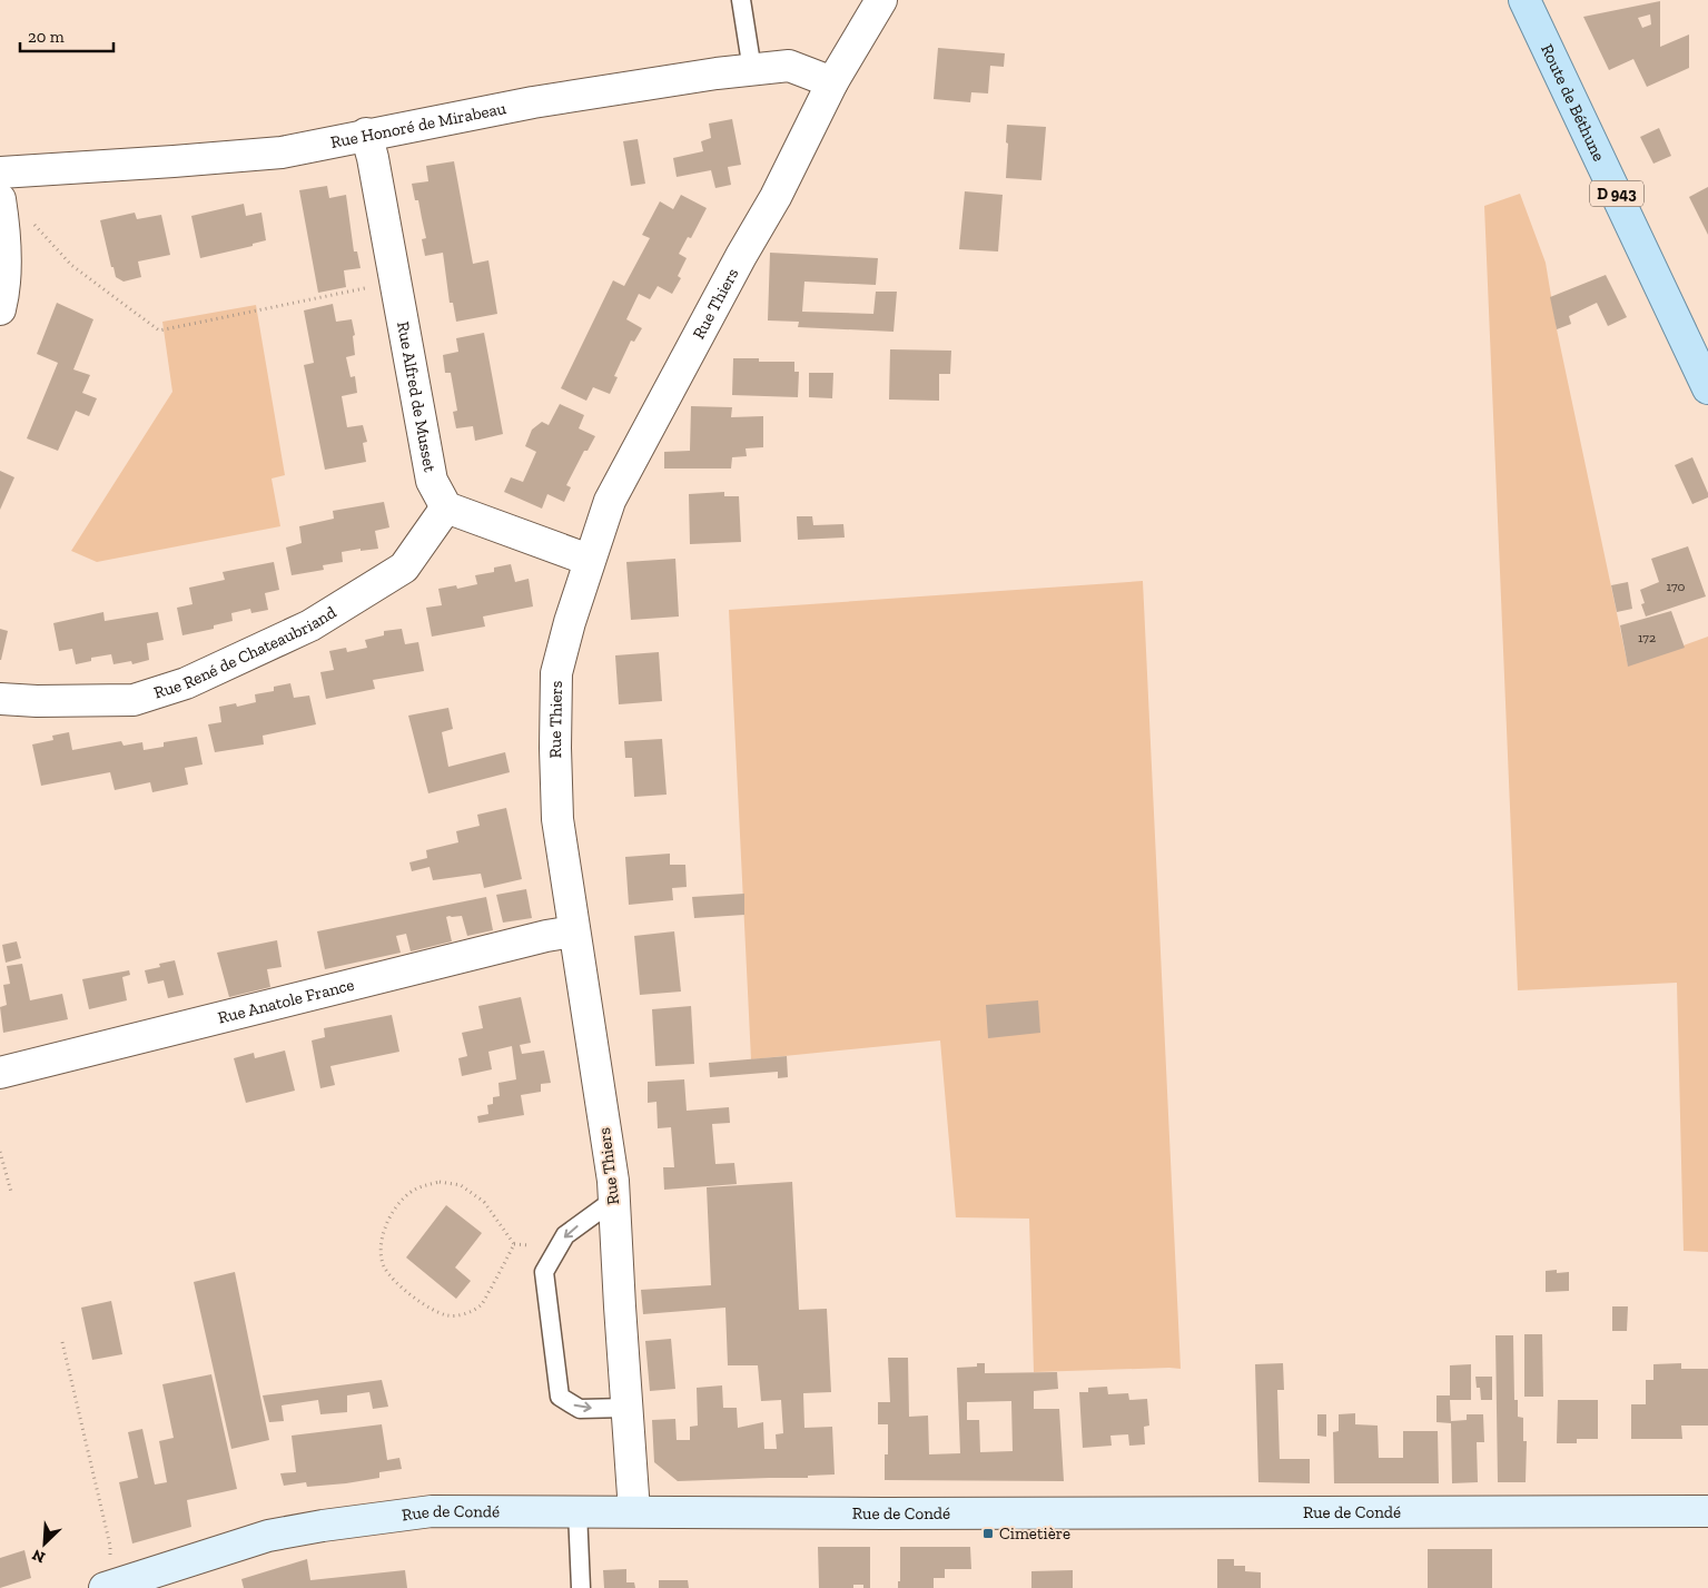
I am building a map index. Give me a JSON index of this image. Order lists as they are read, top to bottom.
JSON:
{
  "streets": {
    "main road": ["Route de Béthune", "D 943", "Rue de Condé"],
    "street": [
      "Rue Honoré de Mirabeau",
      "Rue Thiers",
      "Rue Alfred de Musset",
      "Rue René de Chateaubriand",
      "Rue Anatole France"
    ]
  },
  "crossings": [
    ["Rue Honoré de Mirabeau", "Rue Thiers"],
    ["Rue Honoré de Mirabeau", "Rue Alfred de Musset"],
    ["Rue Thiers", "Rue Anatole France"],
    ["Rue Thiers", "Rue de Condé"],
    ["Rue Alfred de Musset", "Rue René de Chateaubriand"]
  ],
  "places": {
    "transit": ["Cimetière"]
  },
  "house_numbers": ["170", "172"],
  "scale_bar": "20 m",
  "north": "bottom left"
}
